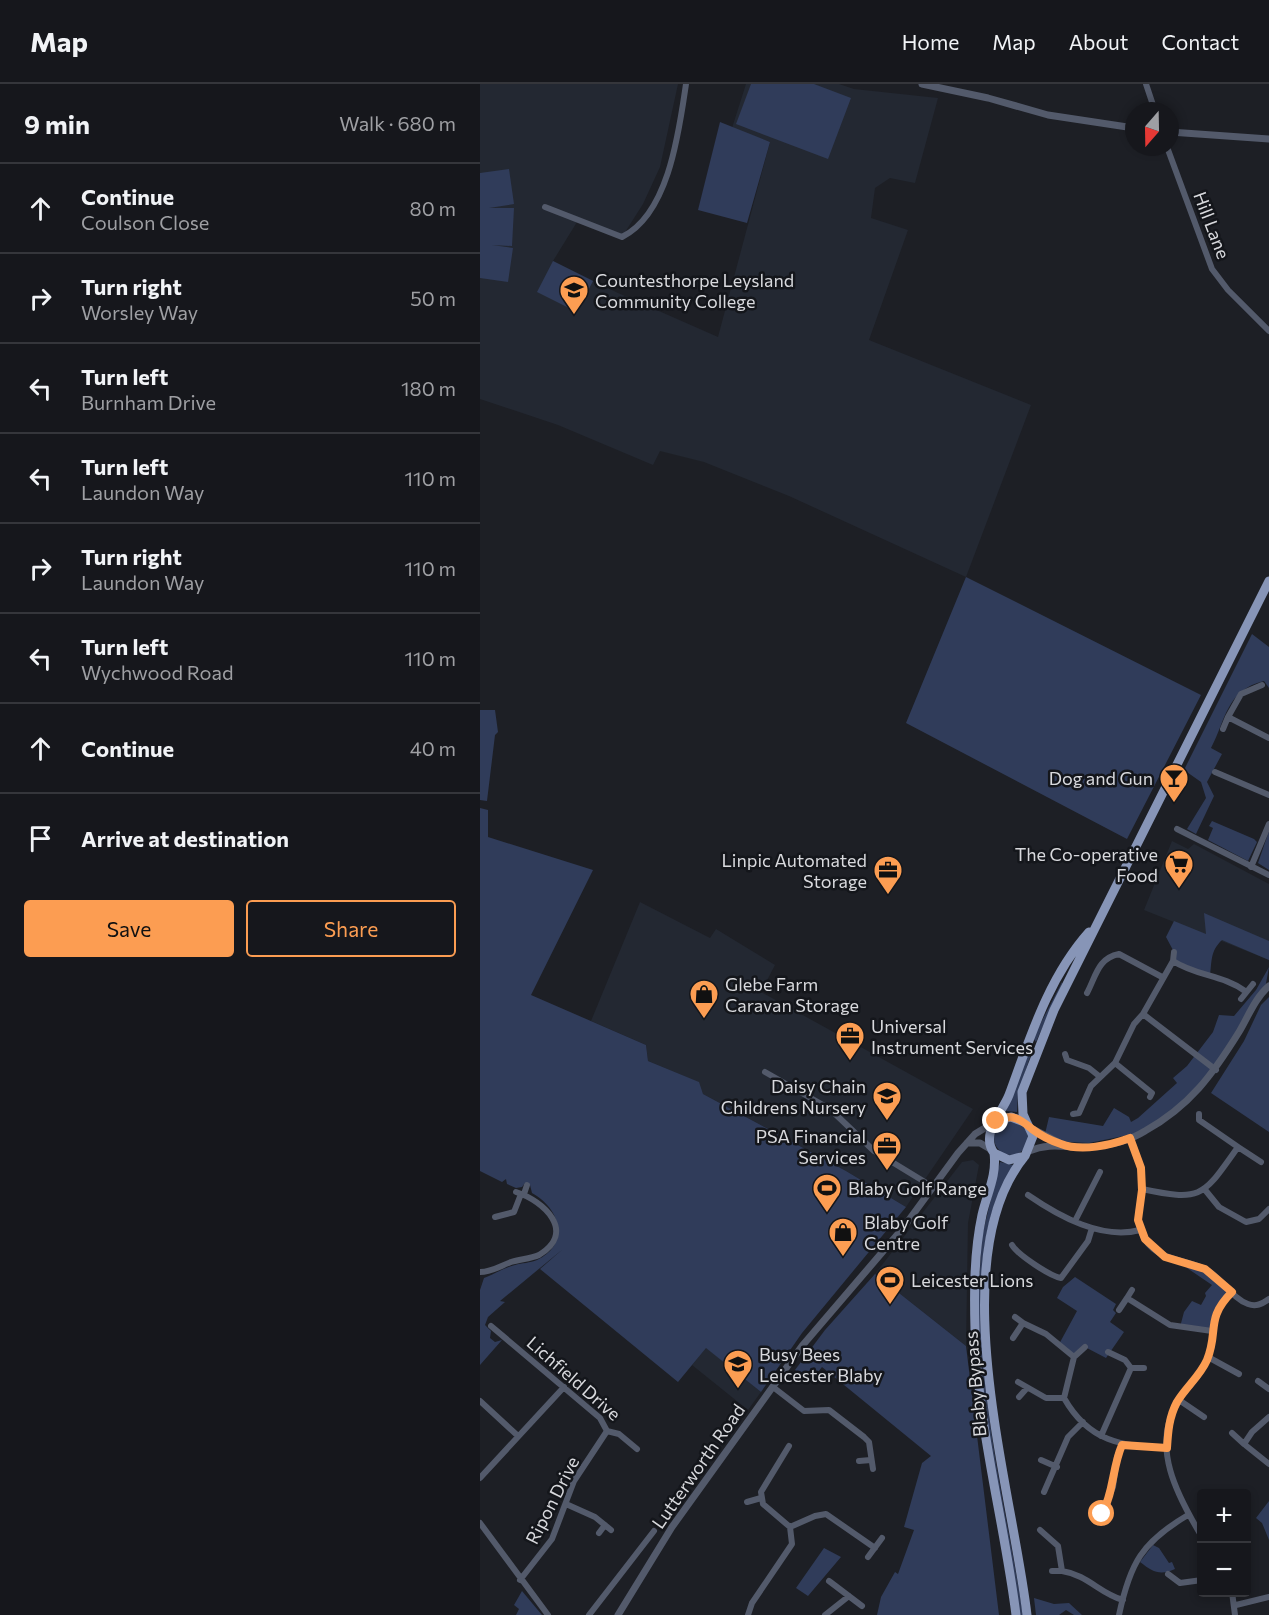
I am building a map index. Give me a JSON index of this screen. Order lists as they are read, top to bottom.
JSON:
{
  "streets": {
    "main road": ["Blaby Bypass"],
    "street": [
      "Hill Lane",
      "Lichfield Drive",
      "Lutterworth Road",
      "Ripon Drive"
    ]
  },
  "crossings": [
    ["Lichfield Drive", "Ripon Drive"],
    ["Blaby Bypass", "Lutterworth Road"]
  ],
  "places": {
    "school or university": ["Countesthorpe Leysland Community College", "Daisy Chain Childrens Nursery", "Busy Bees Leicester Blaby"],
    "bar": ["Dog and Gun"],
    "supermarket": ["The Co-operative Food"],
    "office": ["Linpic Automated Storage", "Universal Instrument Services", "PSA Financial Services"],
    "shop": ["Glebe Farm Caravan Storage", "Blaby Golf Centre"],
    "sports": ["Blaby Golf Range", "Leicester Lions"]
  },
  "north": "bottom",
  "page": {
    "header": "Map",
    "nav": [
      "Home",
      "Map",
      "About",
      "Contact"
    ],
    "heading": ["9 min", "Walk · 680 m"],
    "list": [
      ["Continue", "Coulson Close", "80 m"],
      ["Turn right", "Worsley Way", "50 m"],
      ["Turn left", "Burnham Drive", "180 m"],
      ["Turn left", "Laundon Way", "110 m"],
      ["Turn right", "Laundon Way", "110 m"],
      ["Turn left", "Wychwood Road", "110 m"],
      ["Continue", "40 m"],
      "Arrive at destination"
    ],
    "buttons": ["Save", "Share"],
    "map_buttons": ["+", "−"]
  }
}
